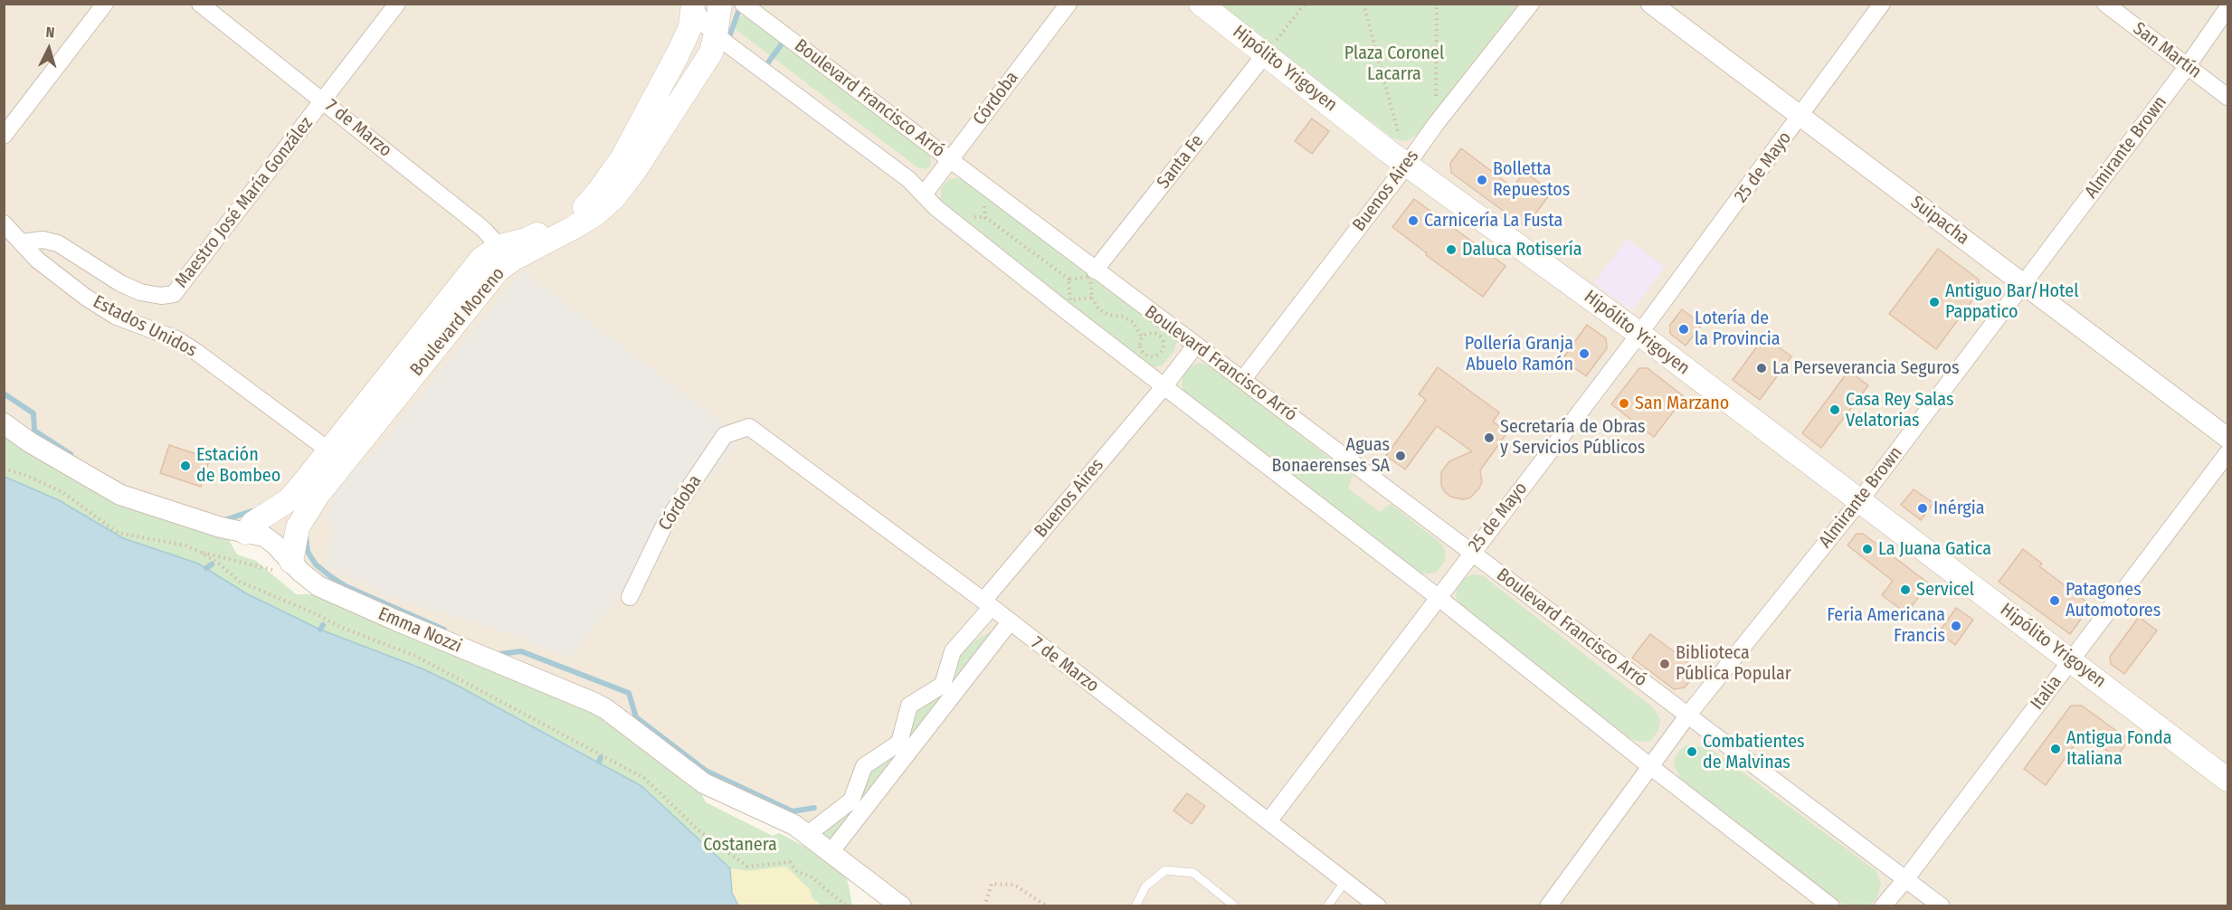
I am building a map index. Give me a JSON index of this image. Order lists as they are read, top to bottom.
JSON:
{
  "streets": {
    "main road": ["Hipólito Yrigoyen", "Boulevard Moreno"],
    "street": [
      "San Martín",
      "Boulevard Francisco Arró",
      "Córdoba",
      "7 de Marzo",
      "Almirante Brown",
      "Santa Fe",
      "25 de Mayo",
      "Buenos Aires",
      "Maestro José María González",
      "Suipacha",
      "Estados Unidos",
      "Emma Nozzi",
      "Italia"
    ]
  },
  "crossings": [
    ["San Martín", "Almirante Brown"],
    ["Hipólito Yrigoyen", "Almirante Brown"],
    ["Hipólito Yrigoyen", "Santa Fe"],
    ["Hipólito Yrigoyen", "25 de Mayo"],
    ["Hipólito Yrigoyen", "Buenos Aires"],
    ["Hipólito Yrigoyen", "Italia"],
    ["Boulevard Francisco Arró", "Córdoba"],
    ["Boulevard Francisco Arró", "Almirante Brown"],
    ["Boulevard Francisco Arró", "Santa Fe"],
    ["Boulevard Francisco Arró", "25 de Mayo"],
    ["Boulevard Francisco Arró", "Buenos Aires"],
    ["Boulevard Francisco Arró", "Italia"],
    ["Córdoba", "7 de Marzo"],
    ["7 de Marzo", "25 de Mayo"],
    ["7 de Marzo", "Buenos Aires"],
    ["7 de Marzo", "Maestro José María González"],
    ["7 de Marzo", "Boulevard Moreno"],
    ["Almirante Brown", "Suipacha"],
    ["25 de Mayo", "Suipacha"],
    ["Buenos Aires", "Emma Nozzi"],
    ["Maestro José María González", "Estados Unidos"],
    ["Boulevard Moreno", "Estados Unidos"],
    ["Boulevard Moreno", "Emma Nozzi"]
  ],
  "parks": ["Plaza Coronel Lacarra", "Costanera"],
  "places": [
    "Bolletta Repuestos",
    "Carnicería La Fusta",
    "Daluca Rotisería",
    "Antiguo Bar/Hotel Pappatico",
    "Lotería de la Provincia",
    "Pollería Granja Abuelo Ramón",
    "La Perseverancia Seguros",
    "San Marzano",
    "Casa Rey Salas Velatorias",
    "Secretaría de Obras y Servicios Públicos",
    "Aguas Bonaerenses SA",
    "Estación de Bombeo",
    "Inérgia",
    "La Juana Gatica",
    "Servicel",
    "Patagones Automotores",
    "Feria Americana Francis",
    "Biblioteca Pública Popular",
    "Antigua Fonda Italiana",
    "Combatientes de Malvinas"
  ],
  "north": "top"
}
